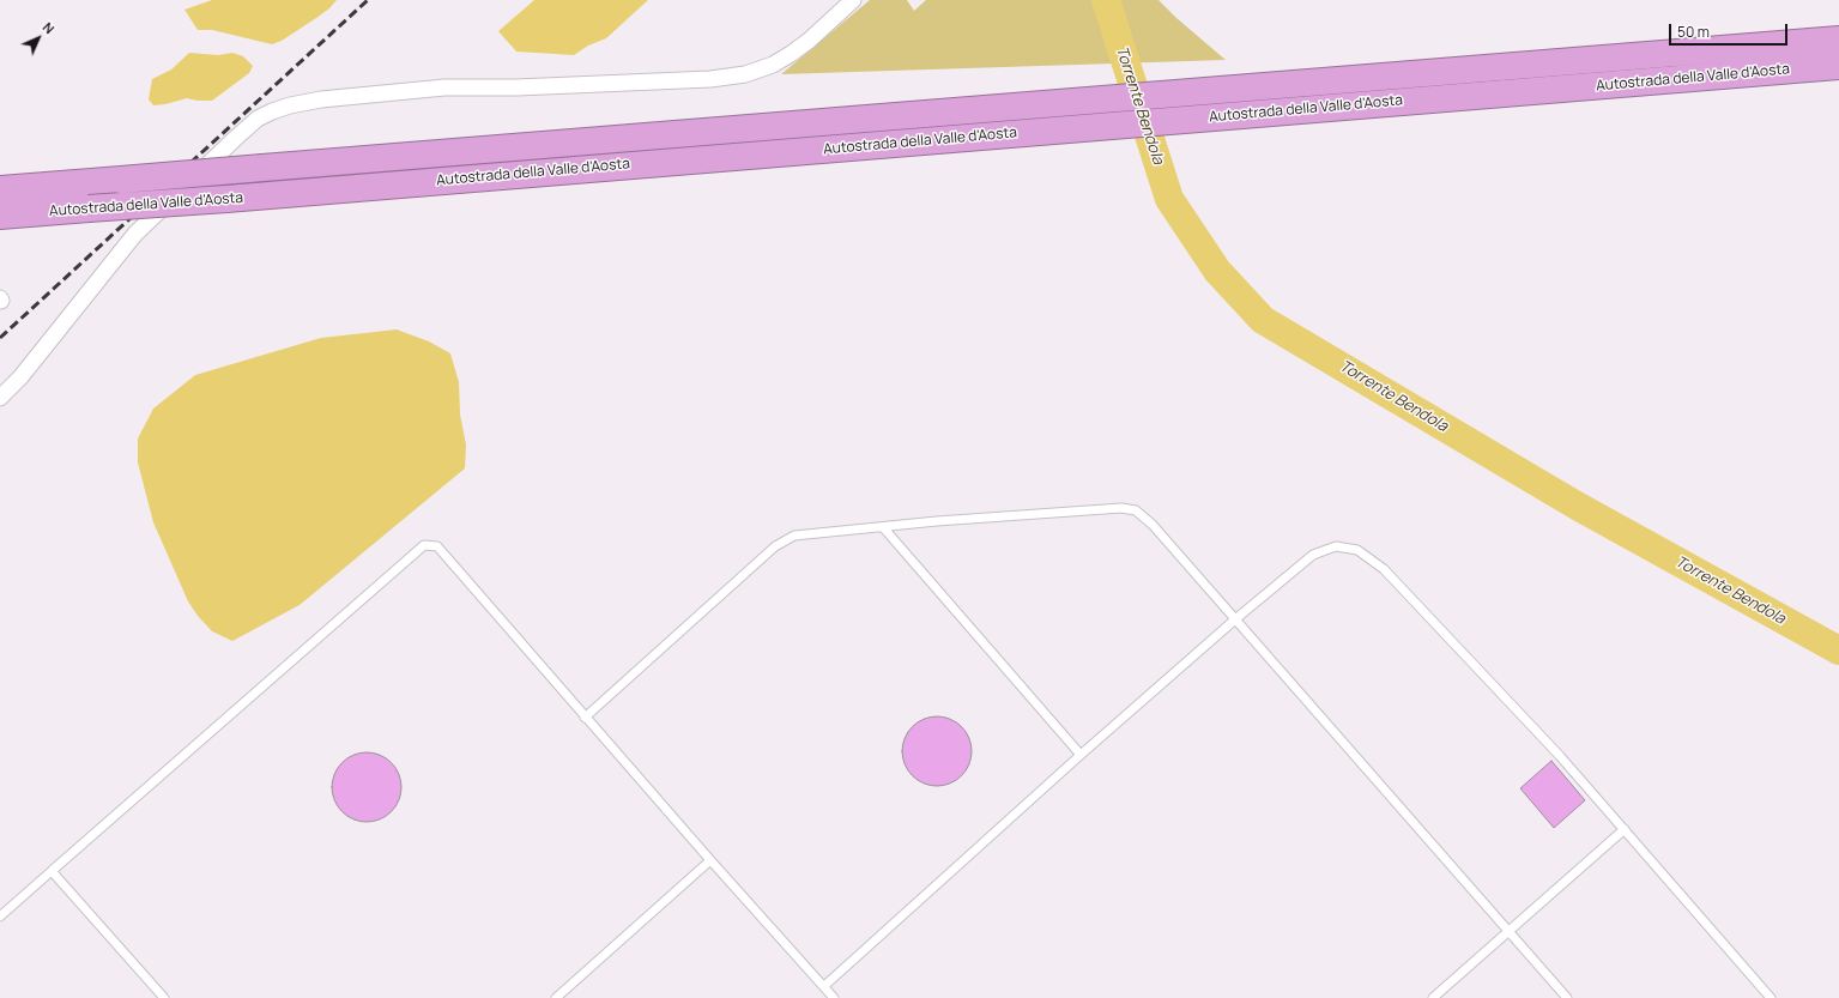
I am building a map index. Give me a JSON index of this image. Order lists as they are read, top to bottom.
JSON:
{
  "streets": {
    "highway": ["Autostrada della Valle d'Aosta"]
  },
  "water": ["Torrente Bendola"],
  "scale_bar": "50 m",
  "north": "top right"
}
